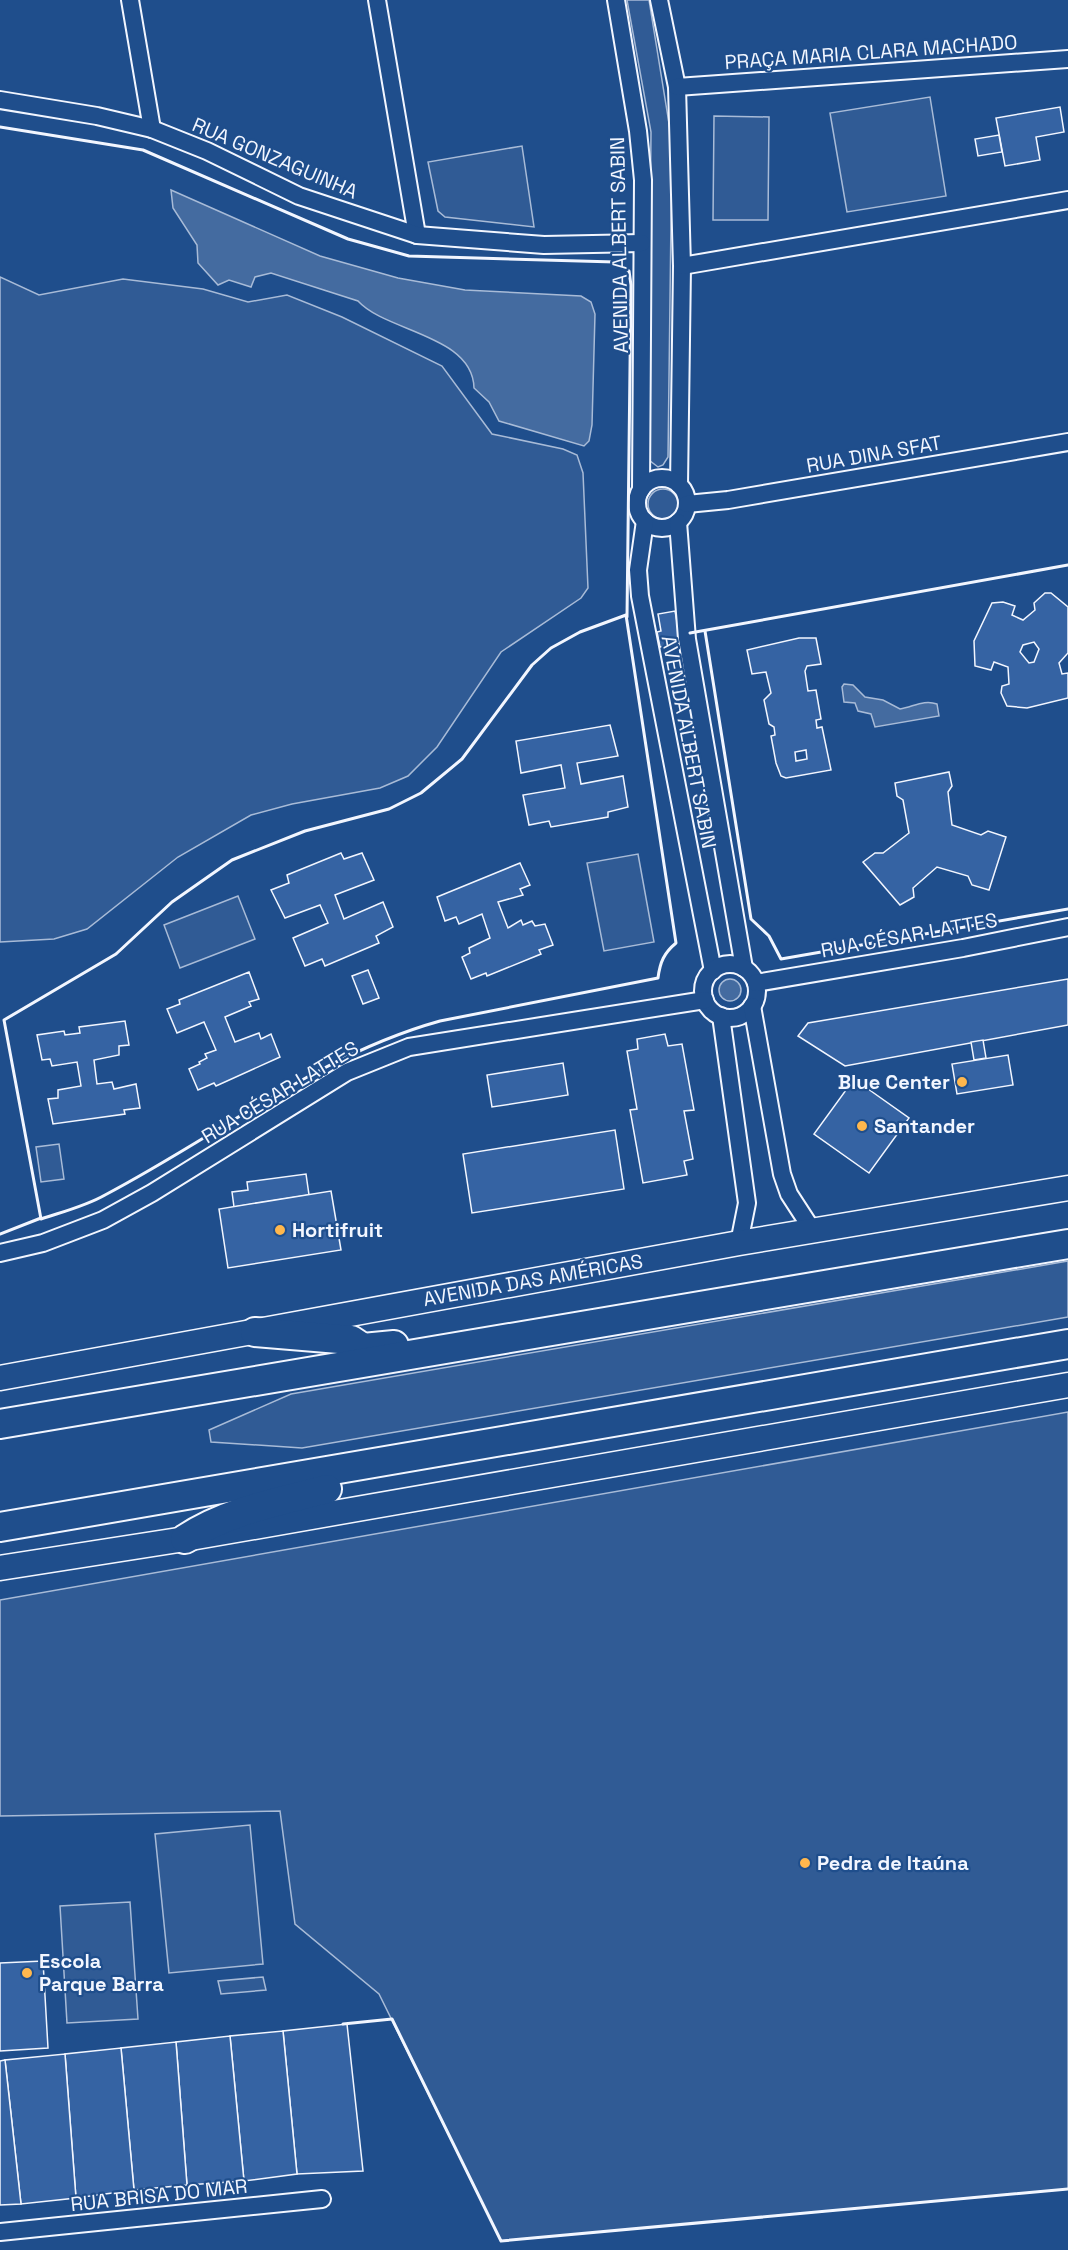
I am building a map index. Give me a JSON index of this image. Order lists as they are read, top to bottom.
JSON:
{
  "streets": {
    "main road": ["AVENIDA DAS AMÉRICAS"],
    "street": [
      "PRAÇA MARIA CLARA MACHADO",
      "RUA GONZAGUINHA",
      "AVENIDA ALBERT SABIN",
      "RUA DINA SFAT",
      "RUA CÉSAR LATTES",
      "RUA BRISA DO MAR"
    ]
  },
  "crossings": [
    ["RUA GONZAGUINHA", "AVENIDA ALBERT SABIN"],
    ["AVENIDA ALBERT SABIN", "RUA DINA SFAT"],
    ["AVENIDA ALBERT SABIN", "RUA CÉSAR LATTES"]
  ],
  "places": [
    "Blue Center",
    "Santander",
    "Hortifruit",
    "Pedra de Itaúna",
    "Escola Parque Barra"
  ]
}
